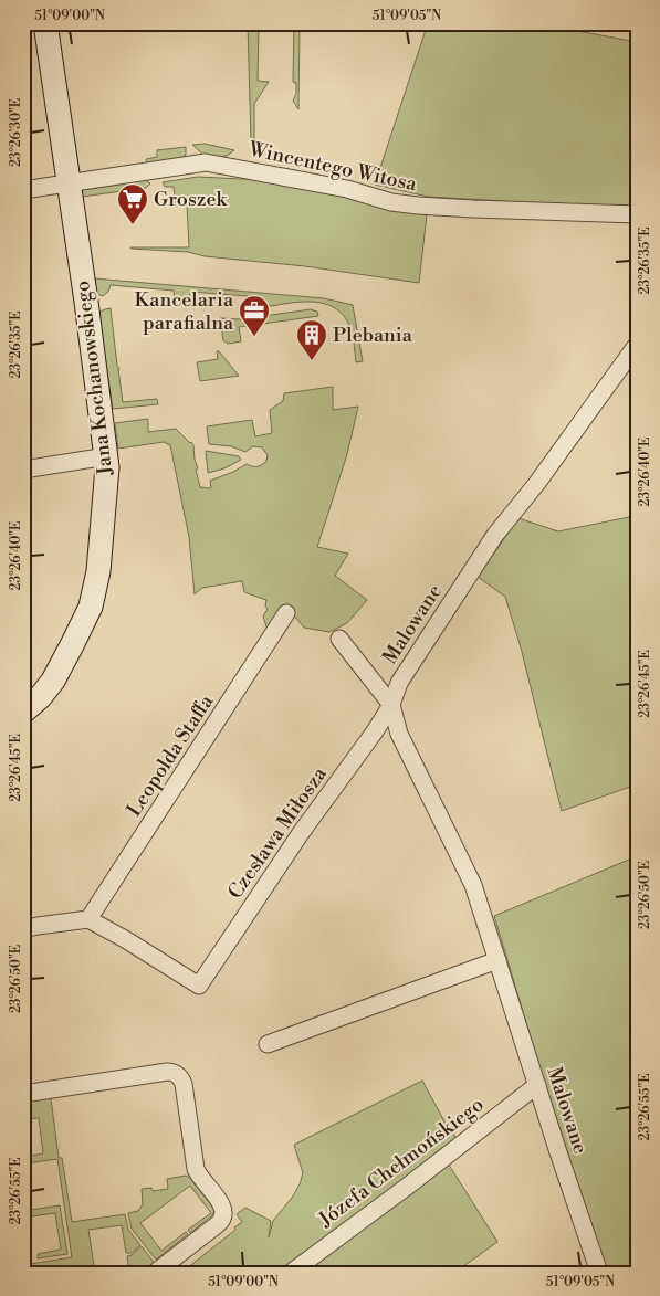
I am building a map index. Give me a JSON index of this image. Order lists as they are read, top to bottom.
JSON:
{
  "streets": {
    "street": [
      "Wincentego Witosa",
      "Jana Kochanowskiego",
      "Malowane",
      "Leopolda Staffa",
      "Czesława Miłosza",
      "Józefa Chełmońskiego"
    ]
  },
  "crossings": [
    ["Wincentego Witosa", "Jana Kochanowskiego"],
    ["Malowane", "Czesława Miłosza"],
    ["Malowane", "Józefa Chełmońskiego"],
    ["Leopolda Staffa", "Czesława Miłosza"]
  ],
  "places": {
    "supermarket": ["Groszek"],
    "office": ["Kancelaria parafialna"],
    "building": ["Plebania"]
  },
  "coordinates": [
    "51°09'00\"N",
    "51°09'05\"N",
    "23°26'30\"E",
    "23°26'35\"E",
    "23°26'40\"E",
    "23°26'45\"E",
    "23°26'50\"E",
    "23°26'55\"E"
  ]
}
